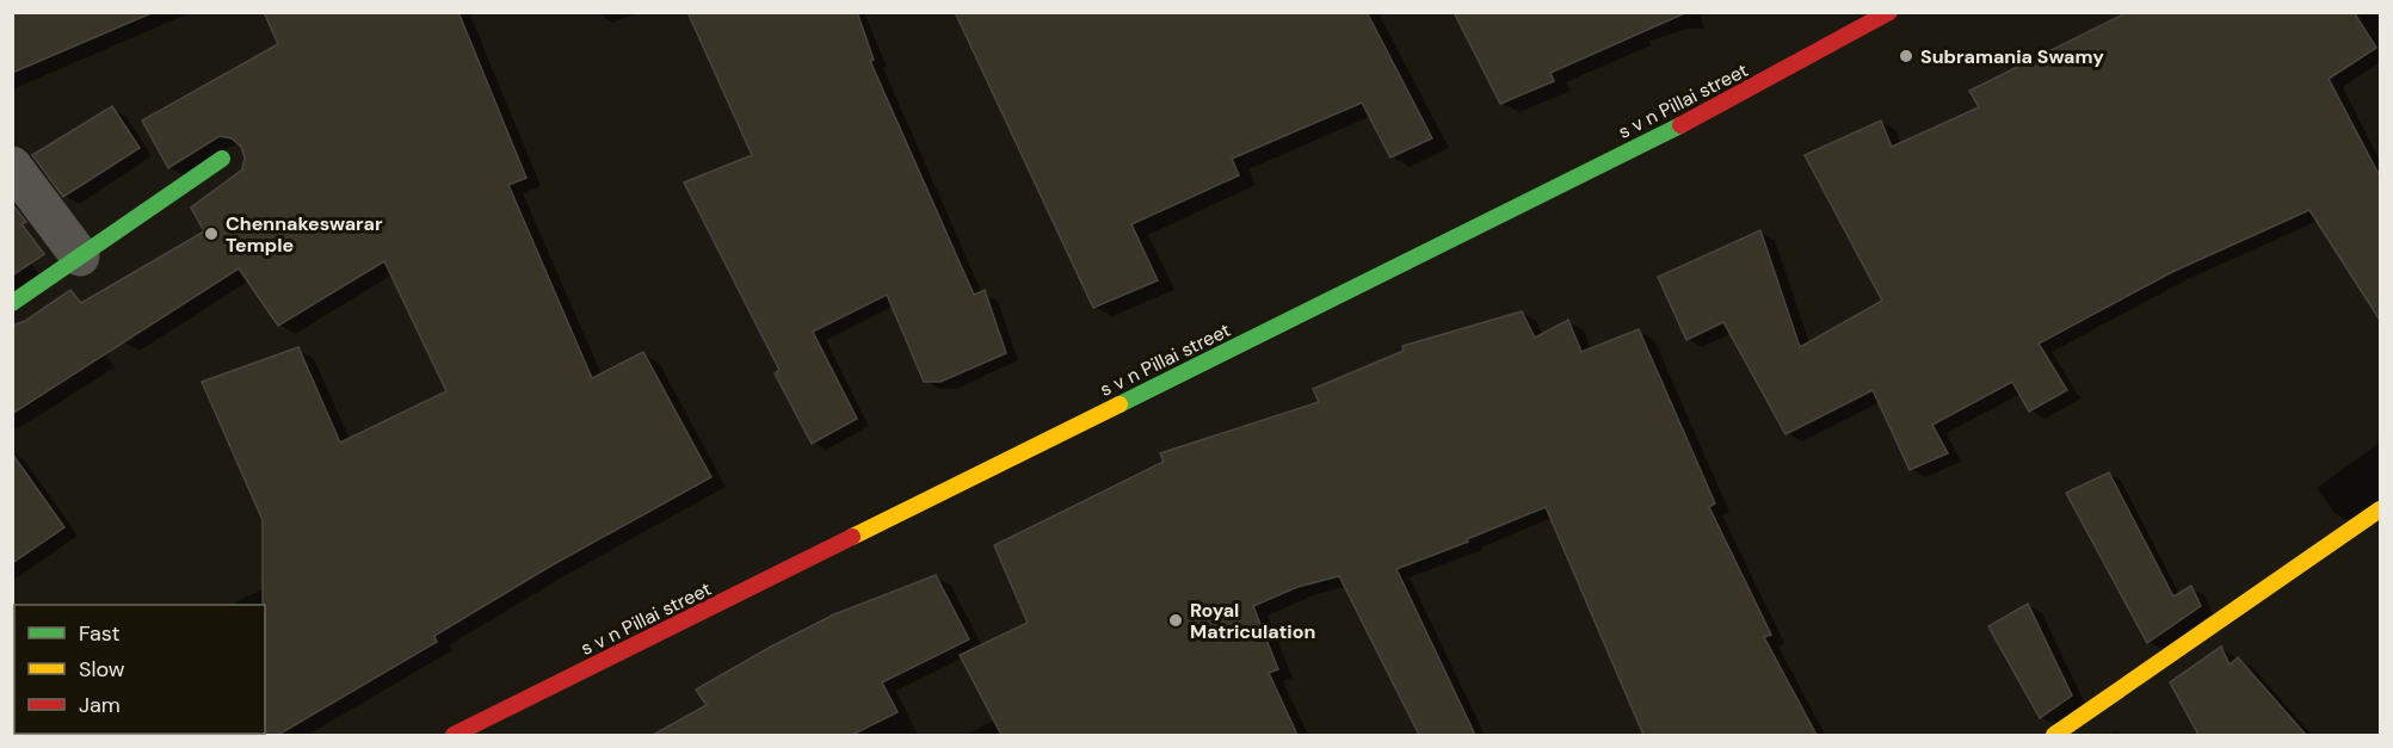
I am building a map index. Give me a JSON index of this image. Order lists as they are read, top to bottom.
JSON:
{
  "streets": {
    "street": ["s v n Pillai street"]
  },
  "places": ["Subramania Swamy", "Chennakeswarar Temple", "Royal Matriculation"],
  "legend": ["Fast", "Slow", "Jam"]
}
